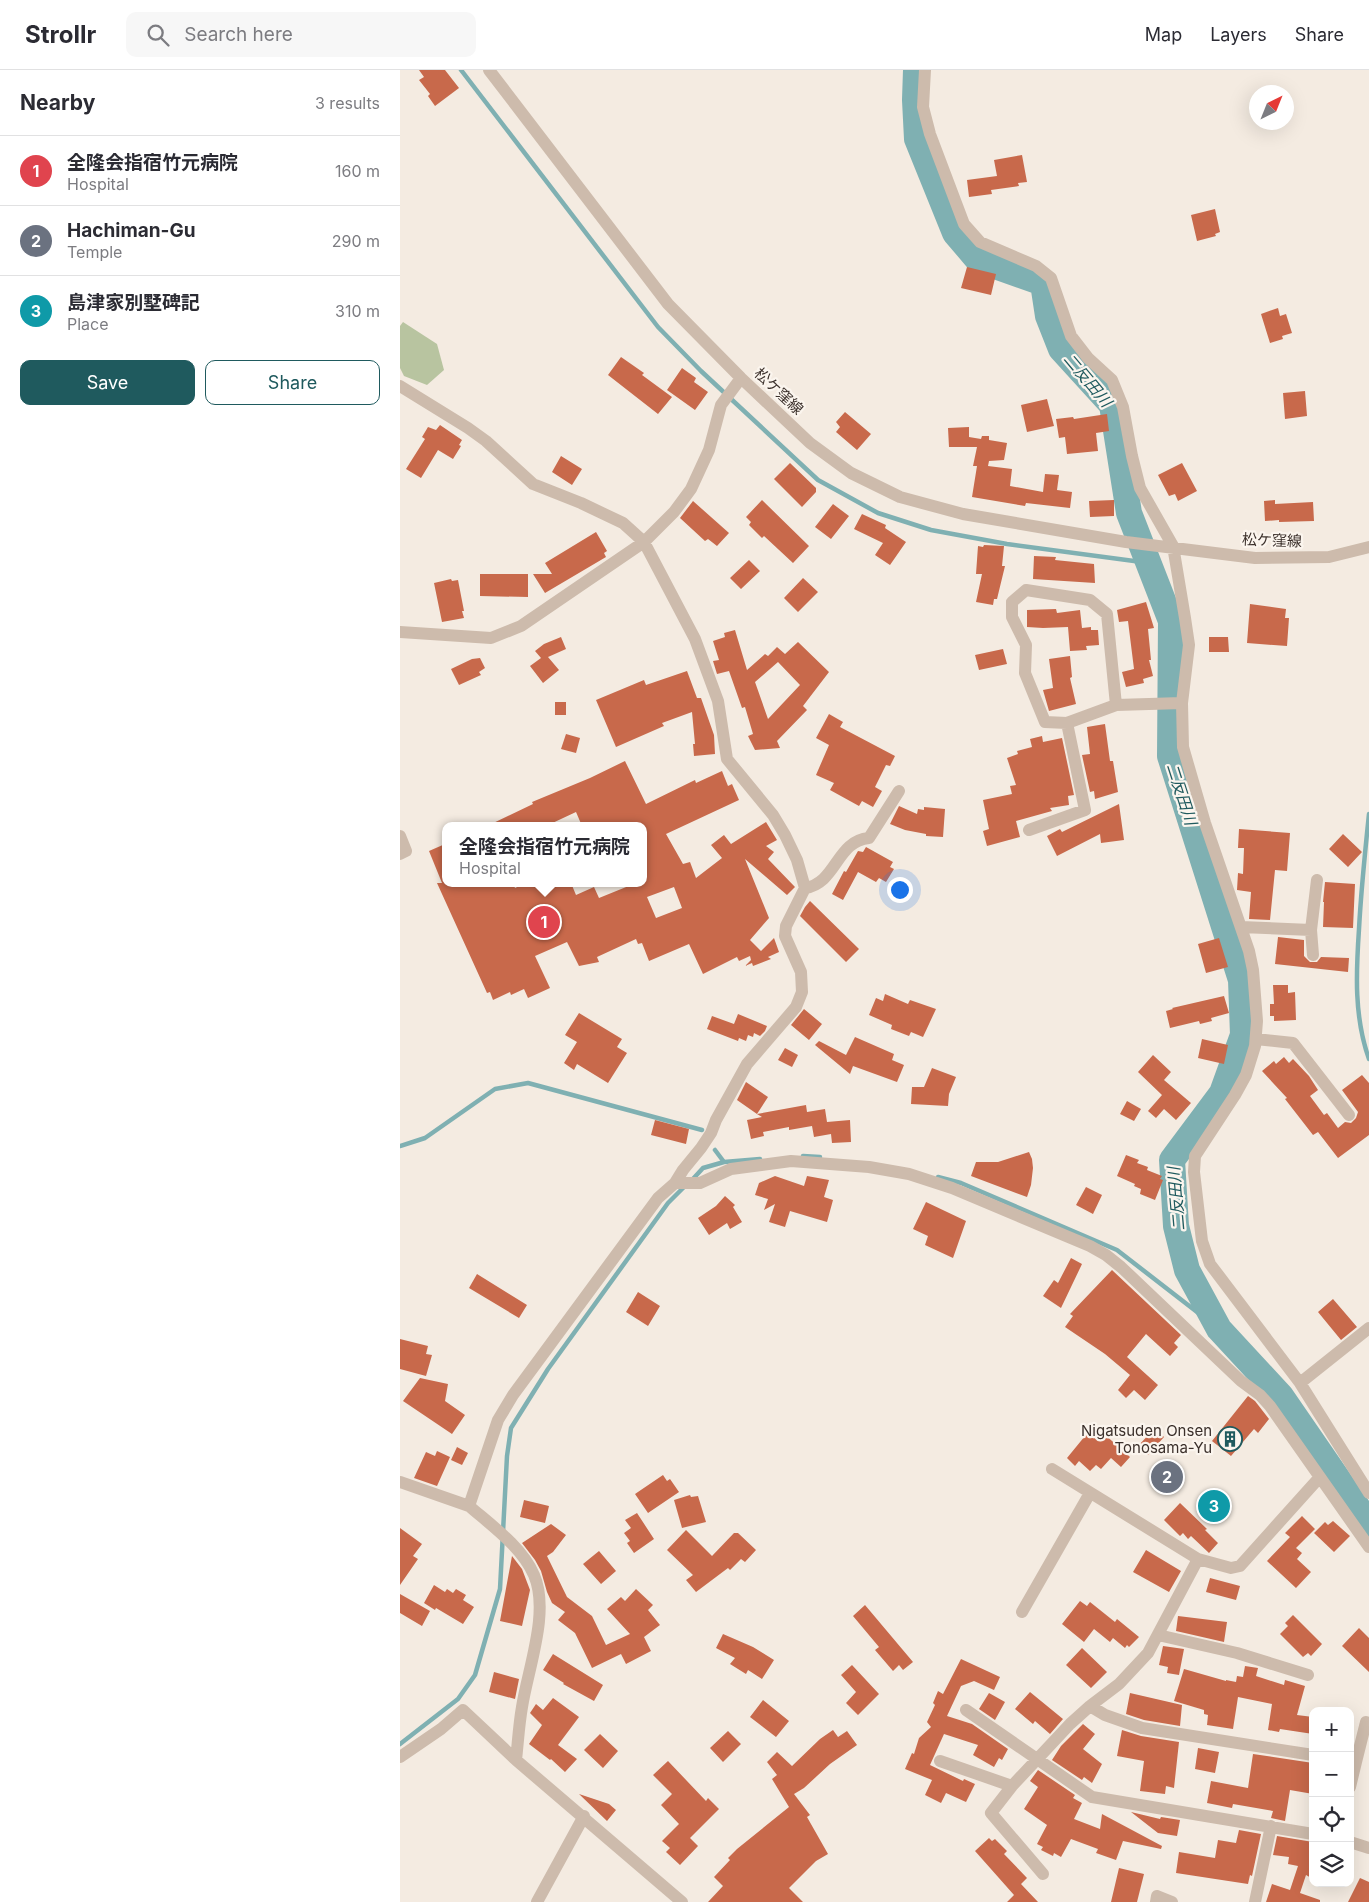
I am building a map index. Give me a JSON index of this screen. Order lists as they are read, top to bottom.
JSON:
{
  "streets": {
    "street": ["松ケ窪線"]
  },
  "water": ["二反田川"],
  "places": {
    "building": ["Nigatsuden Onsen Tonosama-Yu"]
  },
  "north": "top right",
  "page": {
    "header": "Strollr",
    "search": "Search here",
    "nav": ["Map", "Layers", "Share"],
    "heading": ["Nearby", "3 results"],
    "list": [
      {
        "mark": "1",
        "name": "全隆会指宿竹元病院",
        "note": "Hospital",
        "value": "160 m"
      },
      {
        "mark": "2",
        "name": "Hachiman-Gu",
        "note": "Temple",
        "value": "290 m"
      },
      {
        "mark": "3",
        "name": "島津家別墅碑記",
        "note": "Place",
        "value": "310 m"
      }
    ],
    "buttons": ["Save", "Share"],
    "popup": ["全隆会指宿竹元病院", "Hospital"],
    "pins": ["1", "2", "3"],
    "map_buttons": ["+", "−"]
  }
}
